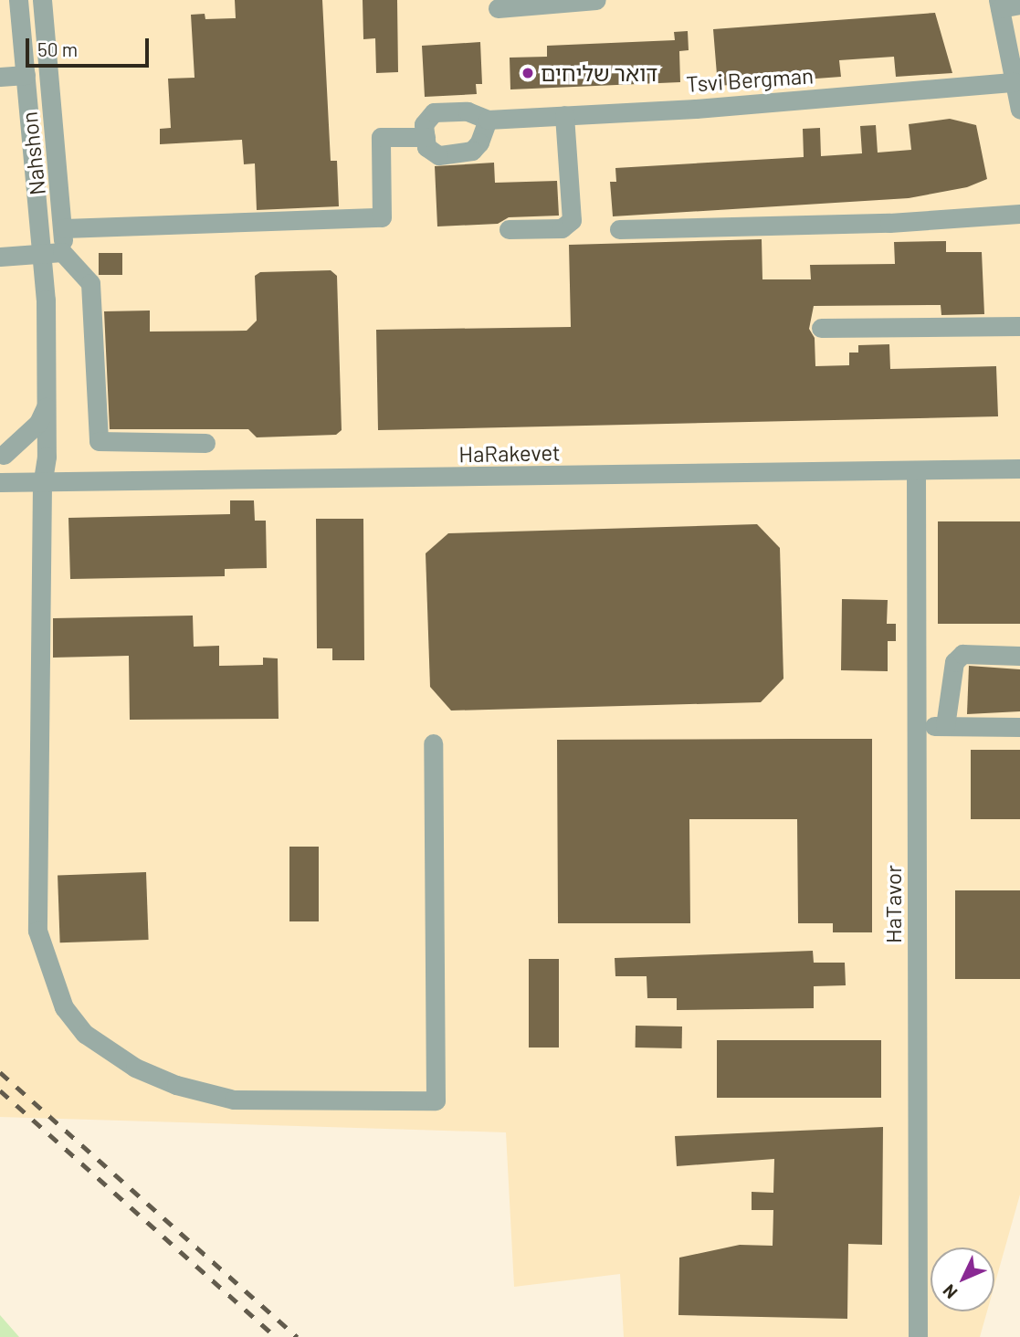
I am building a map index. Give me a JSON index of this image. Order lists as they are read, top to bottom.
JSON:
{
  "streets": {
    "street": [
      "Tsvi Bergman",
      "Nahshon",
      "HaRakevet",
      "HaTavor"
    ]
  },
  "crossings": [
    ["Nahshon", "HaRakevet"],
    ["HaRakevet", "HaTavor"]
  ],
  "places": ["דואר שליחים"],
  "scale_bar": "50 m",
  "north": "bottom left"
}
